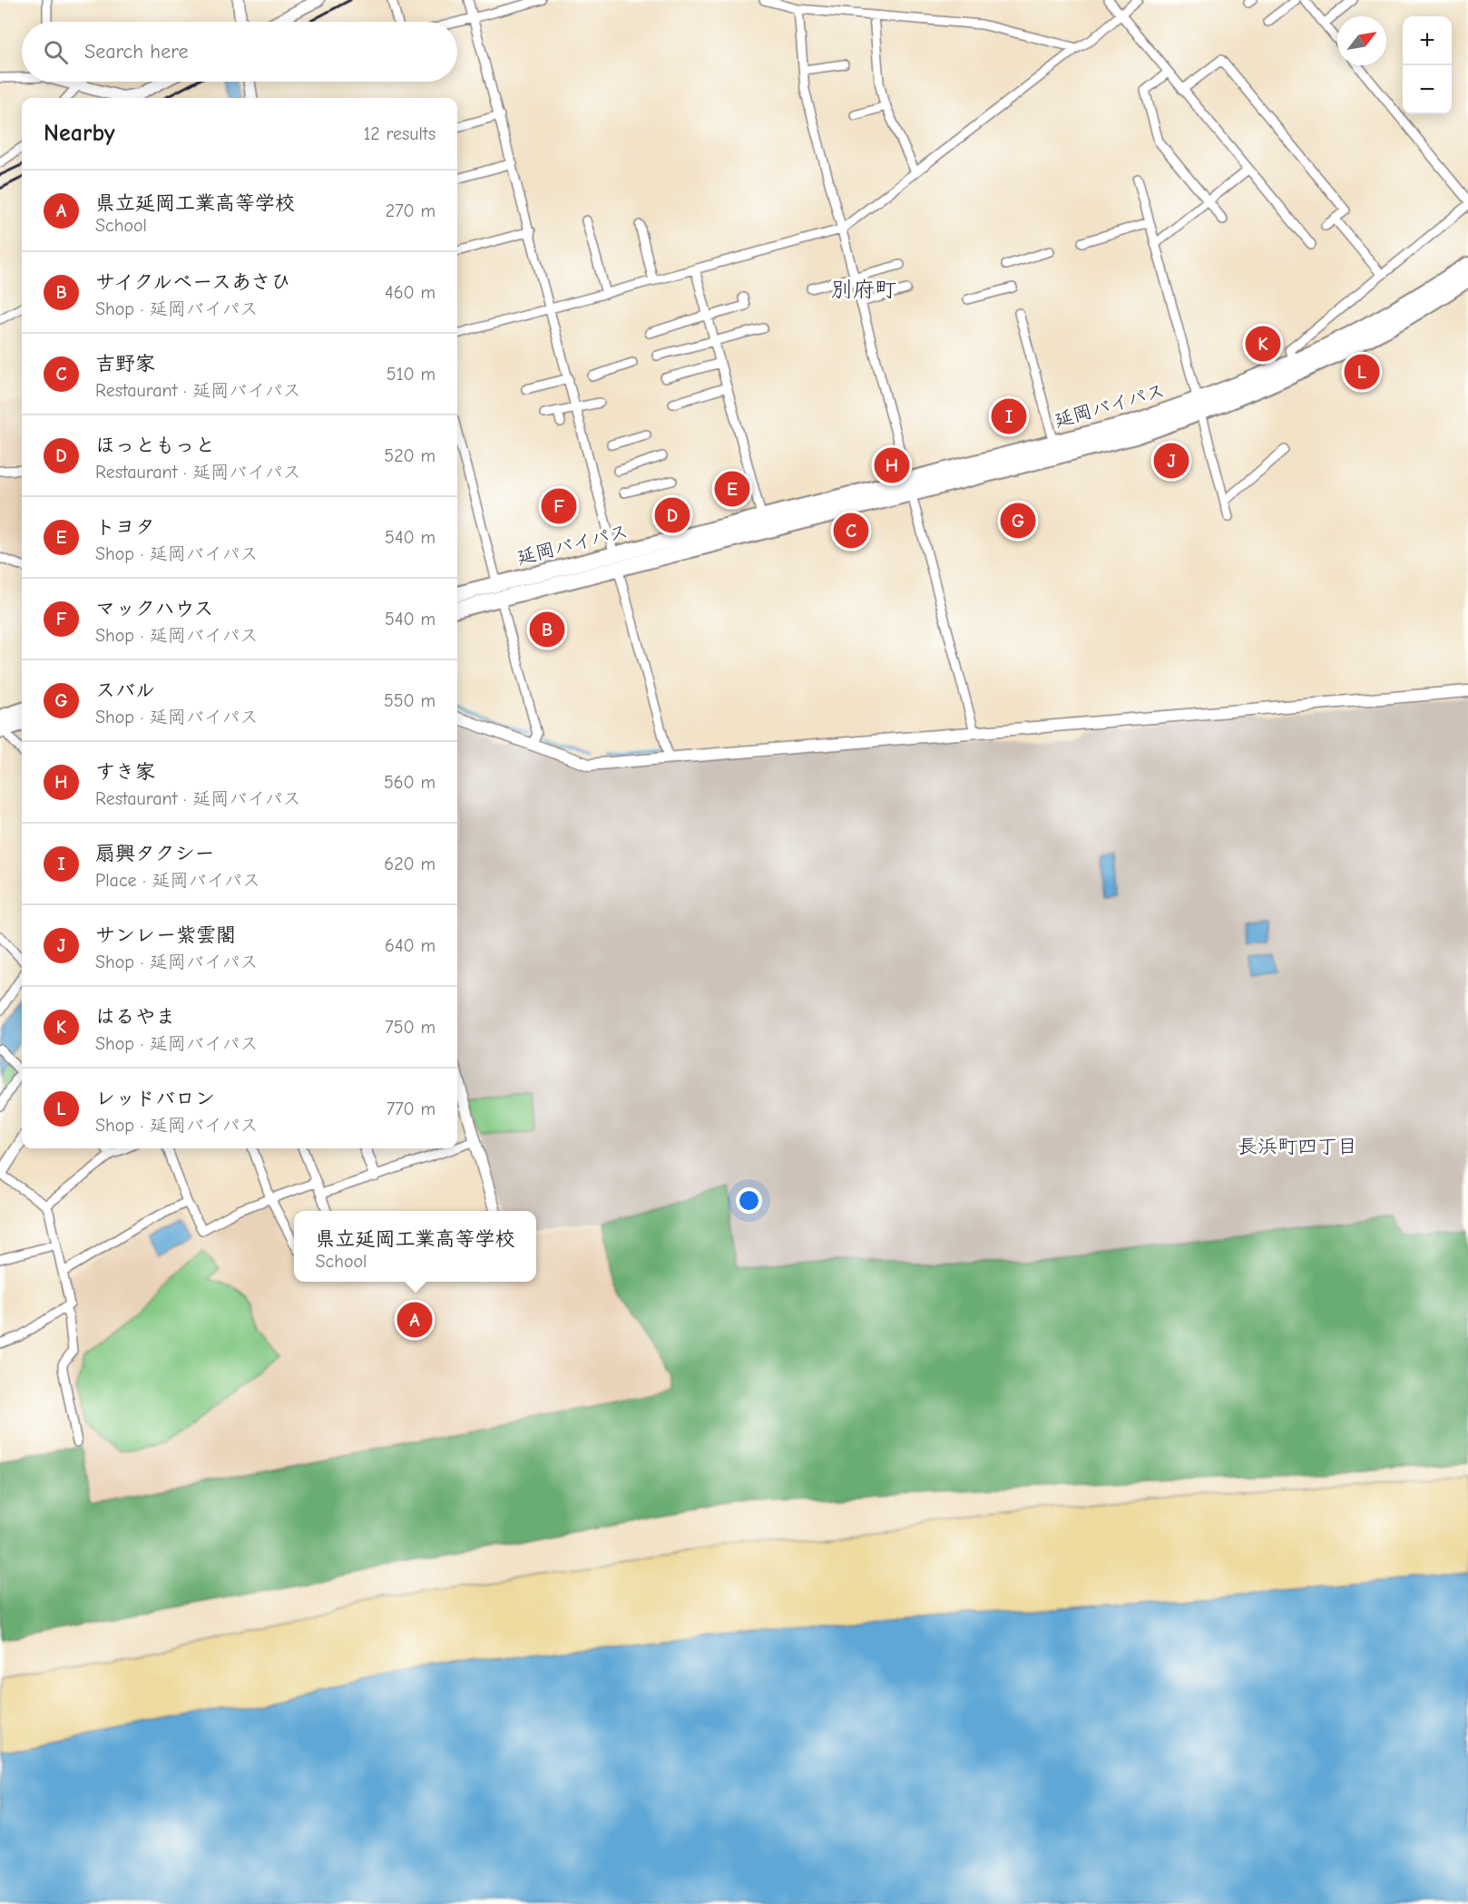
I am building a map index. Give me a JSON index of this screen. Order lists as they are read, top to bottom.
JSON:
{
  "streets": {
    "highway": ["延岡バイパス"]
  },
  "districts": ["別府町", "長浜町四丁目"],
  "north": "top right",
  "page": {
    "map_buttons": ["+", "−"],
    "search": "Search here",
    "heading": ["Nearby", "12 results"],
    "list": [
      {
        "mark": "A",
        "name": "県立延岡工業高等学校",
        "note": "School",
        "value": "270 m"
      },
      {
        "mark": "B",
        "name": "サイクルベースあさひ",
        "note": "Shop · 延岡バイパス",
        "value": "460 m"
      },
      {
        "mark": "C",
        "name": "吉野家",
        "note": "Restaurant · 延岡バイパス",
        "value": "510 m"
      },
      {
        "mark": "D",
        "name": "ほっともっと",
        "note": "Restaurant · 延岡バイパス",
        "value": "520 m"
      },
      {
        "mark": "E",
        "name": "トヨタ",
        "note": "Shop · 延岡バイパス",
        "value": "540 m"
      },
      {
        "mark": "F",
        "name": "マックハウス",
        "note": "Shop · 延岡バイパス",
        "value": "540 m"
      },
      {
        "mark": "G",
        "name": "スバル",
        "note": "Shop · 延岡バイパス",
        "value": "550 m"
      },
      {
        "mark": "H",
        "name": "すき家",
        "note": "Restaurant · 延岡バイパス",
        "value": "560 m"
      },
      {
        "mark": "I",
        "name": "扇興タクシー",
        "note": "Place · 延岡バイパス",
        "value": "620 m"
      },
      {
        "mark": "J",
        "name": "サンレー紫雲閣",
        "note": "Shop · 延岡バイパス",
        "value": "640 m"
      },
      {
        "mark": "K",
        "name": "はるやま",
        "note": "Shop · 延岡バイパス",
        "value": "750 m"
      },
      {
        "mark": "L",
        "name": "レッドバロン",
        "note": "Shop · 延岡バイパス",
        "value": "770 m"
      }
    ],
    "pins": [
      "K",
      "L",
      "I",
      "J",
      "H",
      "E",
      "F",
      "D",
      "G",
      "C",
      "B",
      "A"
    ],
    "popup": ["県立延岡工業高等学校", "School"]
  }
}
